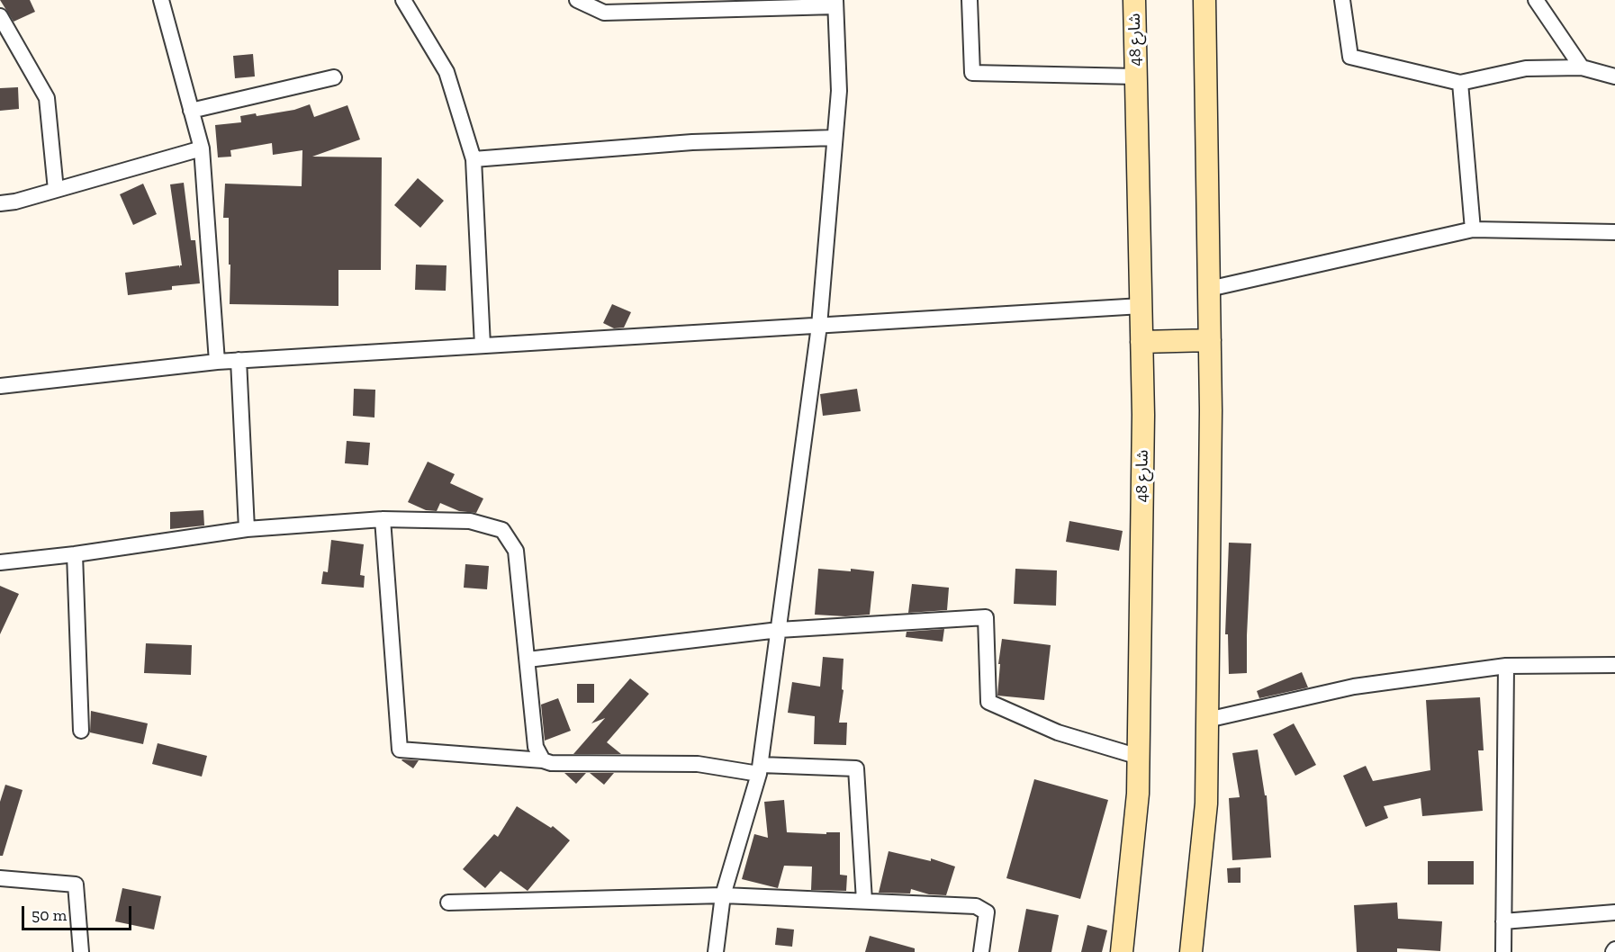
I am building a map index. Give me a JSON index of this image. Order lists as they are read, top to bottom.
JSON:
{
  "streets": {
    "main road": ["شارع 48"]
  },
  "scale_bar": "50 m"
}
